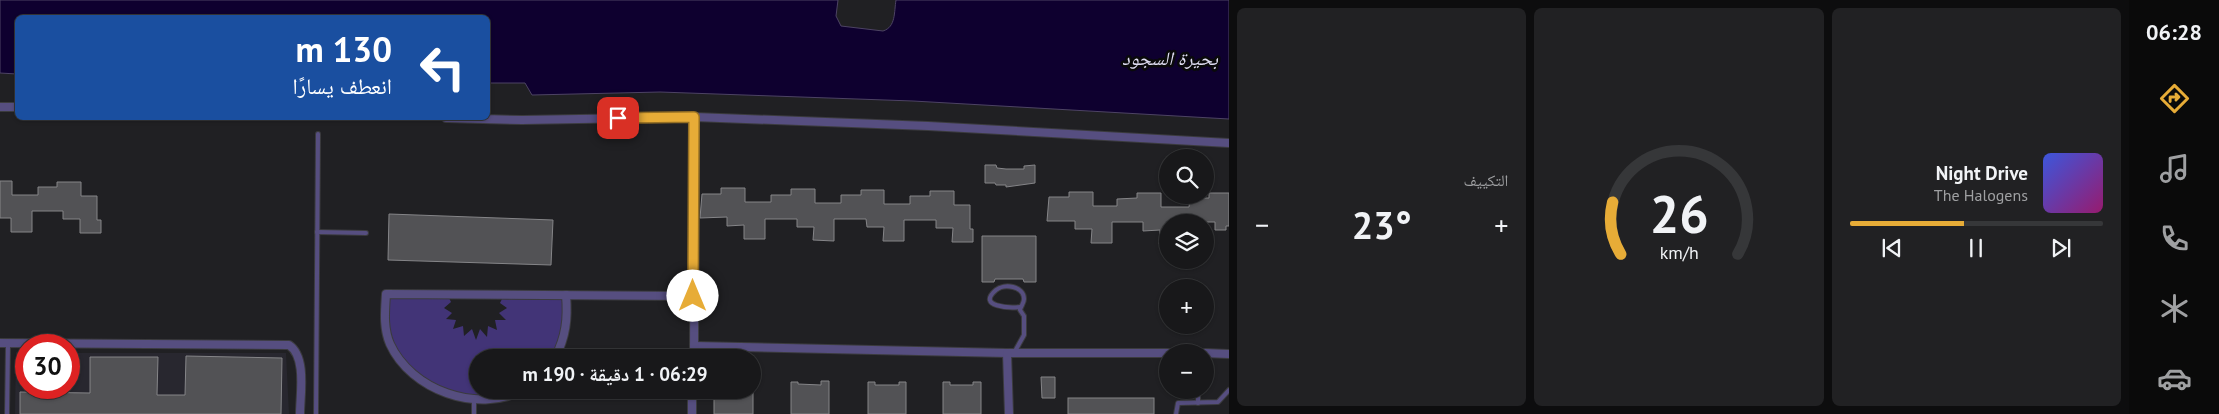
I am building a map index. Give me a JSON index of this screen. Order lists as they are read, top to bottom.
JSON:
{
  "water": ["بحيرة السجود"],
  "page": {
    "tabs": "06:28",
    "tile": "التكييف",
    "turn": ["130 m", "انعطف يسارًا"],
    "map_buttons": ["+", "−"],
    "song": ["Night Drive", "The Halogens"],
    "heat": ["−", "23°", "+"],
    "limit": "30",
    "trip": "06:29 · 1 دقيقة · 190 m",
    "gauge": ["26", "km/h"]
  }
}
